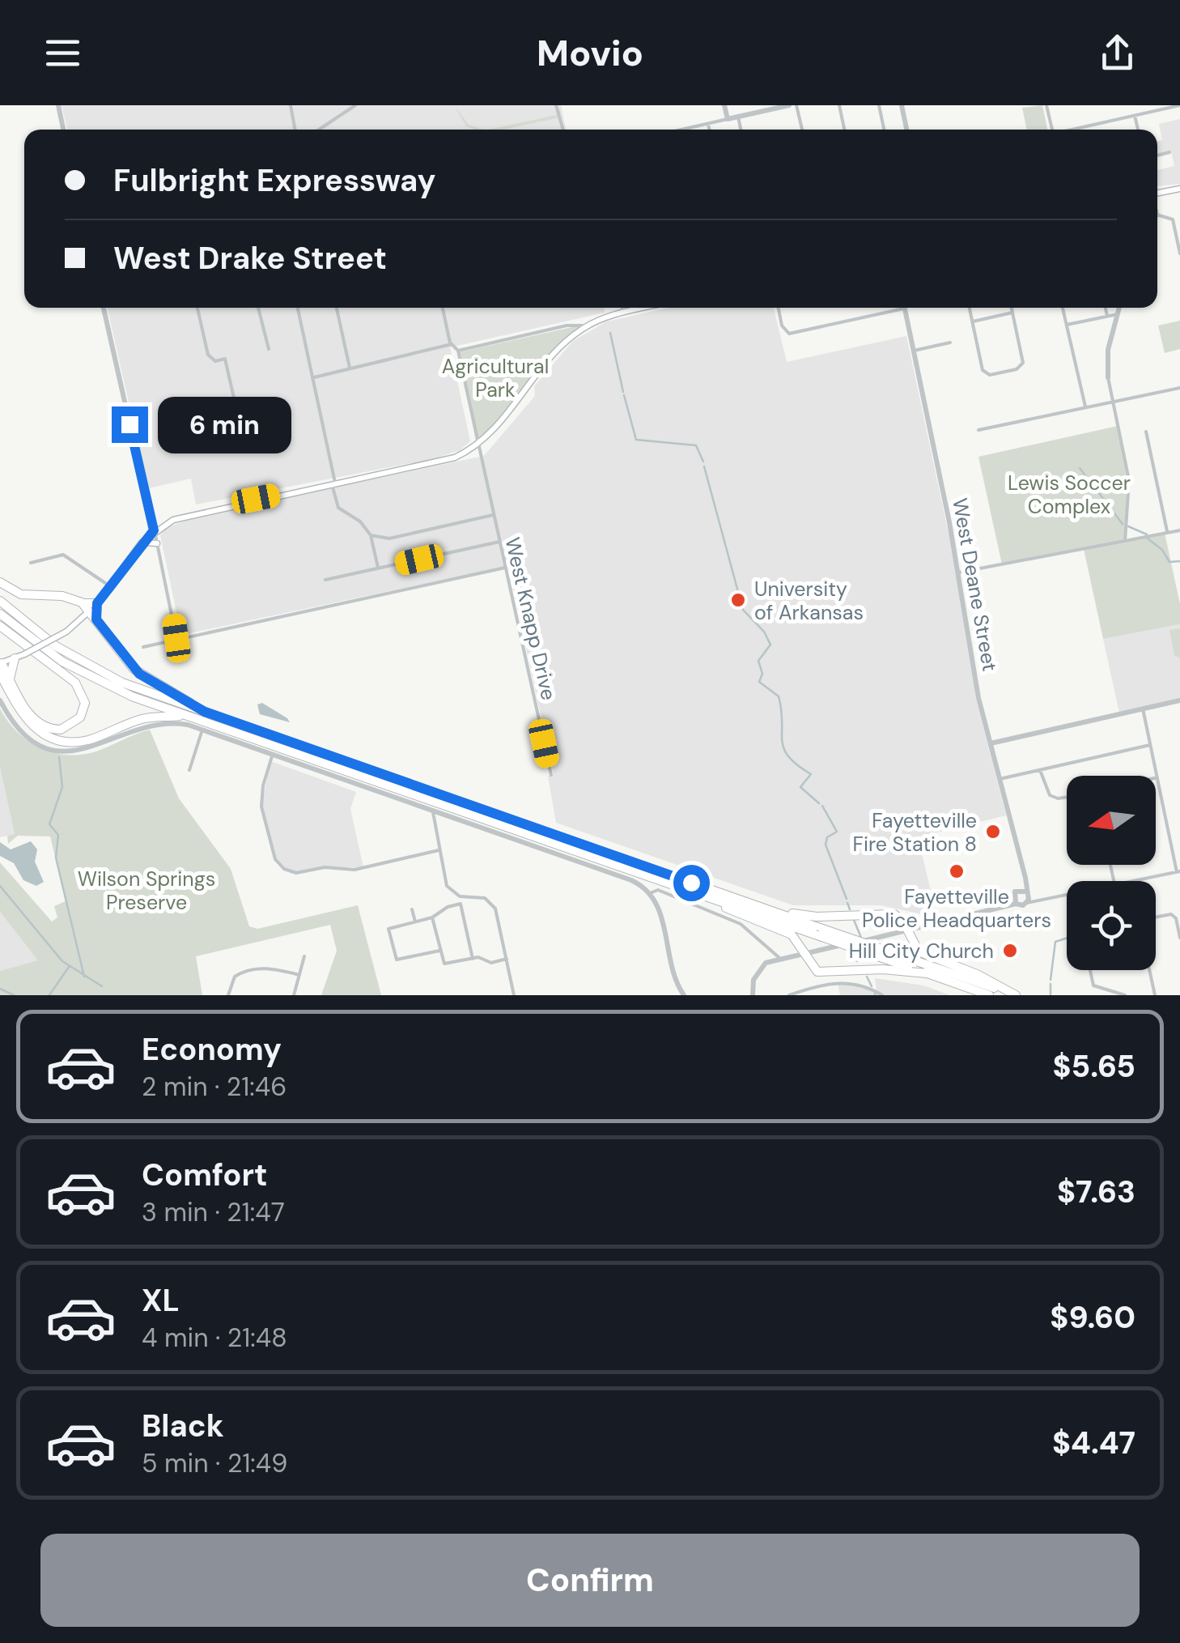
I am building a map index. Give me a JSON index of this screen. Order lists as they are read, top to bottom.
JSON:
{
  "streets": {
    "street": ["West Deane Street", "West Knapp Drive"]
  },
  "parks": ["Agricultural Park", "Lewis Soccer Complex", "Wilson Springs Preserve"],
  "places": [
    "University of Arkansas",
    "Fayetteville Fire Station 8",
    "Fayetteville Police Headquarters",
    "Hill City Church"
  ],
  "north": "left",
  "page": {
    "header": "Movio",
    "banner": ["Fulbright Expressway", "West Drake Street"],
    "bubble": "6 min",
    "list": [
      {
        "name": "Economy",
        "note": "2 min · 21:46",
        "value": "$5.65"
      },
      {
        "name": "Comfort",
        "note": "3 min · 21:47",
        "value": "$7.63"
      },
      {
        "name": "XL",
        "note": "4 min · 21:48",
        "value": "$9.60"
      },
      {
        "name": "Black",
        "note": "5 min · 21:49",
        "value": "$4.47"
      }
    ],
    "buttons": "Confirm"
  }
}
